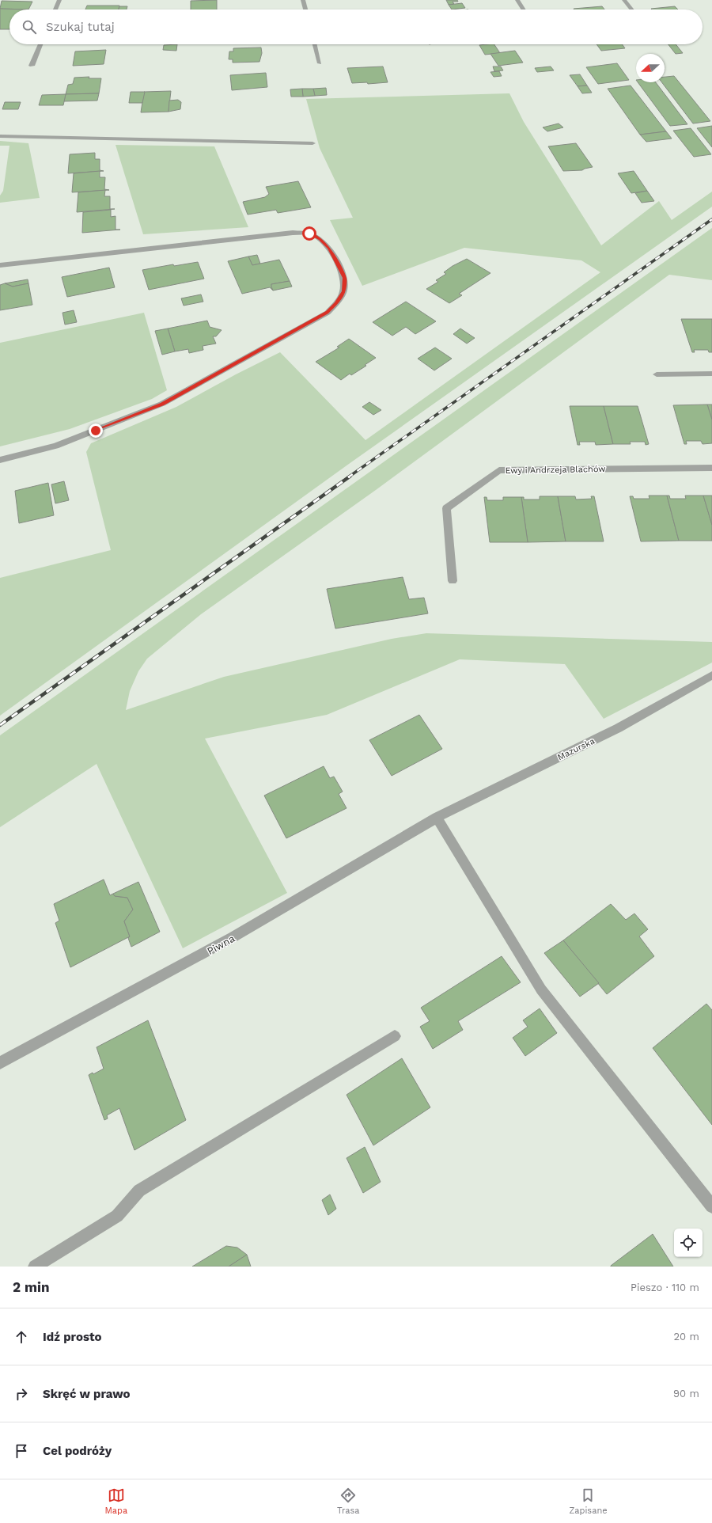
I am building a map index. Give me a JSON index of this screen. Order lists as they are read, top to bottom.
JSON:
{
  "streets": {
    "street": ["Ewy i Andrzeja Blachów", "Mazurska", "Piwna"]
  },
  "crossings": [
    ["Mazurska", "Piwna"]
  ],
  "north": "left",
  "page": {
    "search": "Szukaj tutaj",
    "heading": ["2 min", "Pieszo · 110 m"],
    "list": [
      ["Idź prosto", "20 m"],
      ["Skręć w prawo", "90 m"],
      "Cel podróży"
    ],
    "nav": ["Mapa", "Trasa", "Zapisane"]
  }
}
